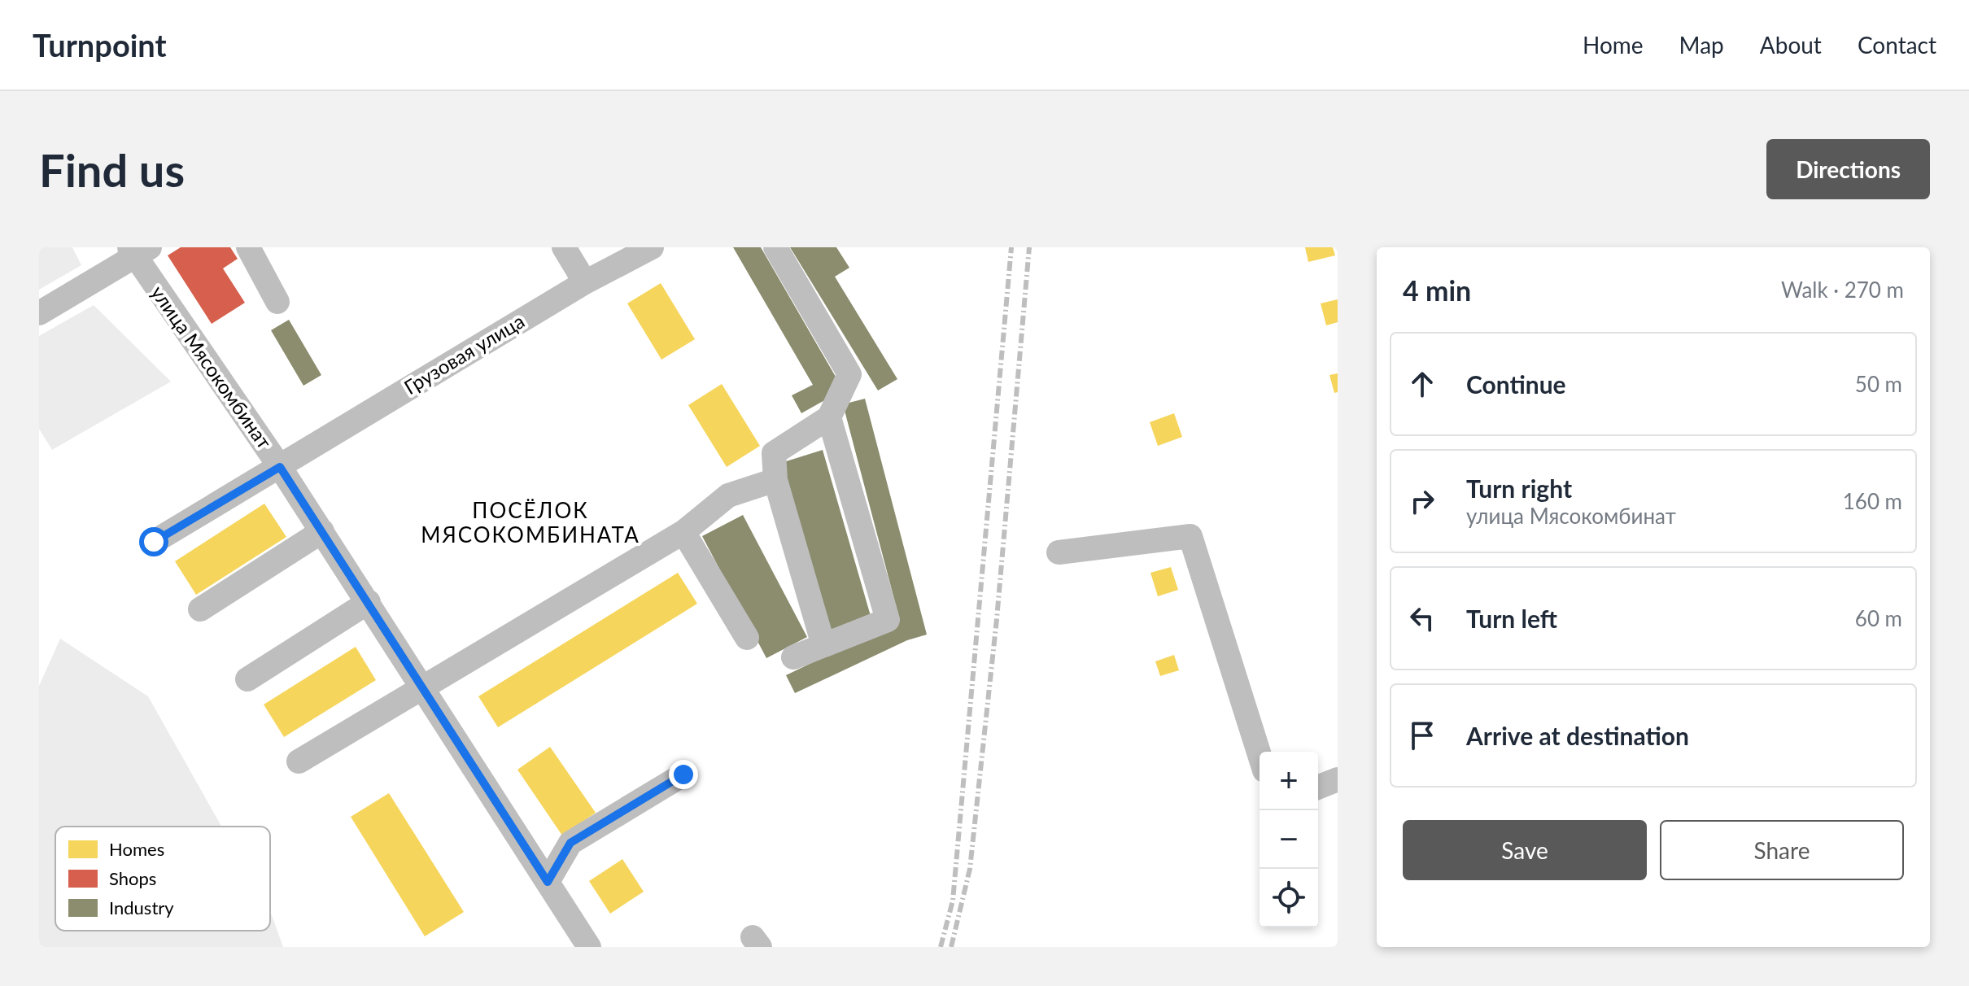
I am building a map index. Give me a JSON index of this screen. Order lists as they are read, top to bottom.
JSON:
{
  "streets": {
    "street": ["Грузовая улица", "улица Мясокомбинат"]
  },
  "crossings": [
    ["Грузовая улица", "улица Мясокомбинат"]
  ],
  "districts": ["ПОСЁЛОК МЯСОКОМБИНАТА"],
  "legend": ["Homes", "Shops", "Industry"],
  "page": {
    "header": "Turnpoint",
    "nav": [
      "Home",
      "Map",
      "About",
      "Contact"
    ],
    "buttons": [
      "Directions",
      ["Save", "Share"]
    ],
    "title": "Find us",
    "heading": ["4 min", "Walk · 270 m"],
    "list": [
      ["Continue", "50 m"],
      ["Turn right", "улица Мясокомбинат", "160 m"],
      ["Turn left", "60 m"],
      "Arrive at destination"
    ],
    "map_buttons": ["+", "−"]
  }
}
